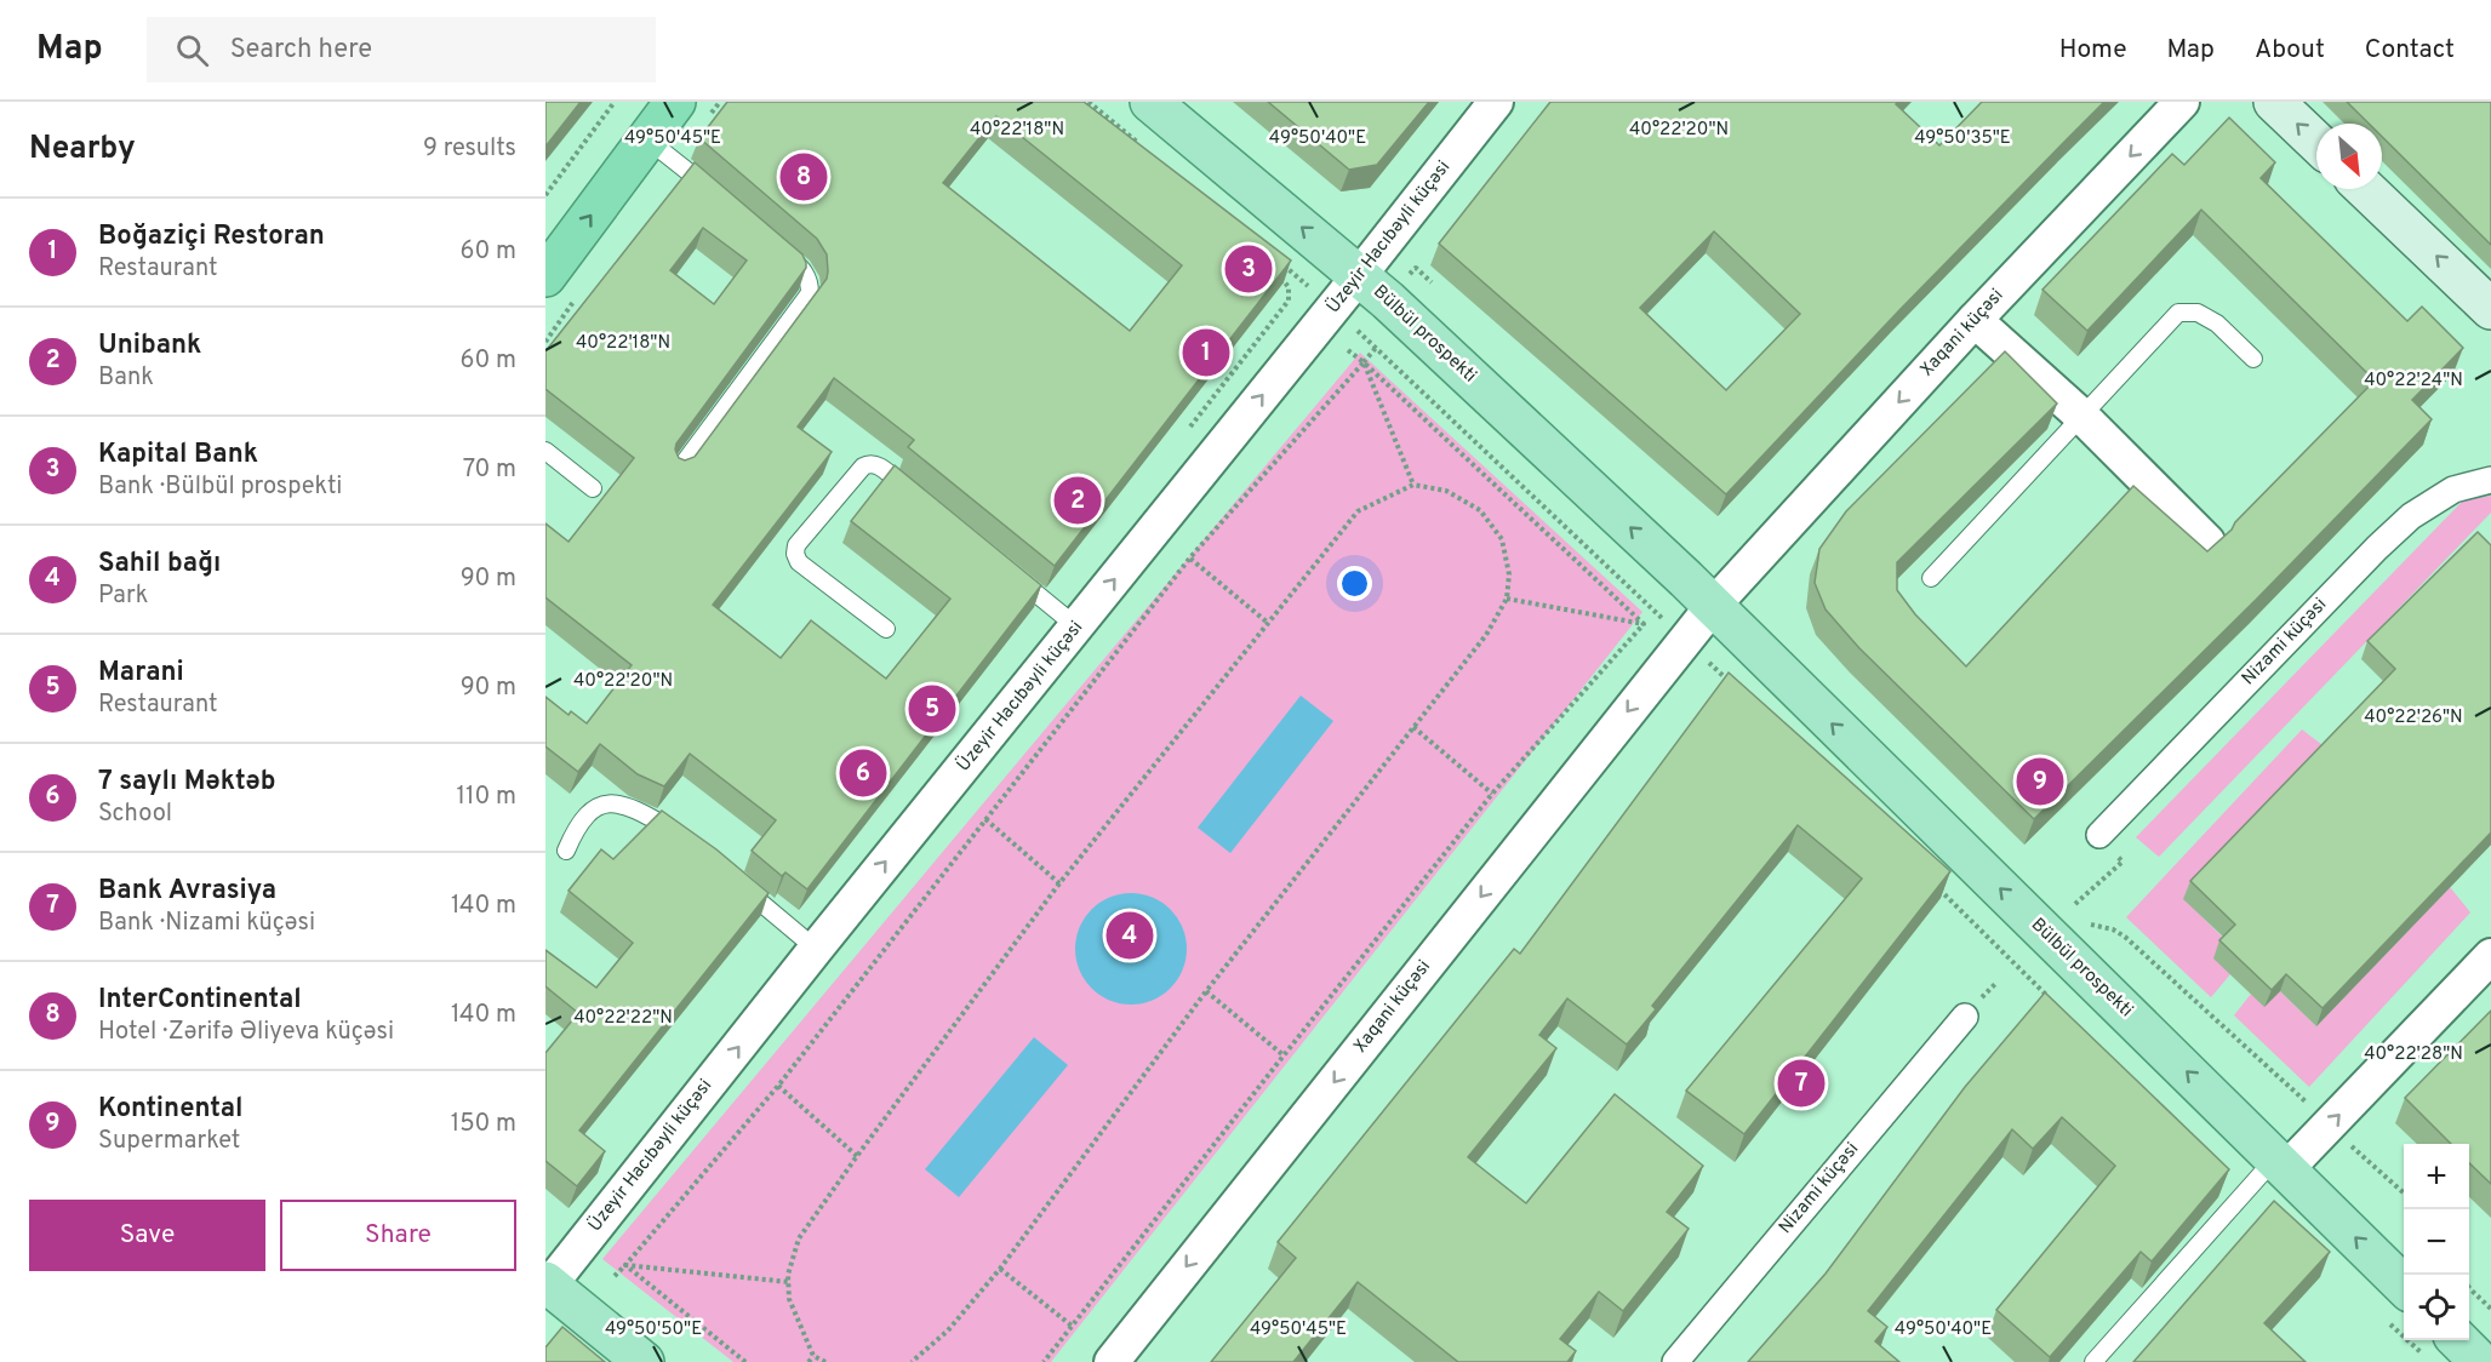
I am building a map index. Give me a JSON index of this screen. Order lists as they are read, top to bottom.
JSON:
{
  "streets": {
    "main road": ["Bülbül prospekti"],
    "street": ["Üzeyir Hacıbəyli küçəsi", "Xaqani küçəsi", "Nizami küçəsi"]
  },
  "crossings": [
    ["Üzeyir Hacıbəyli küçəsi", "Bülbül prospekti"],
    ["Xaqani küçəsi", "Bülbül prospekti"]
  ],
  "one_way": ["Üzeyir Hacıbəyli küçəsi", "Xaqani küçəsi", "Bülbül prospekti"],
  "north": "bottom right",
  "page": {
    "header": "Map",
    "search": "Search here",
    "nav": [
      "Home",
      "Map",
      "About",
      "Contact"
    ],
    "heading": ["Nearby", "9 results"],
    "pins": [
      "8",
      "3",
      "1",
      "2",
      "5",
      "6",
      "9",
      "4",
      "7"
    ],
    "list": [
      {
        "mark": "1",
        "name": "Boğaziçi Restoran",
        "note": "Restaurant",
        "value": "60 m"
      },
      {
        "mark": "2",
        "name": "Unibank",
        "note": "Bank",
        "value": "60 m"
      },
      {
        "mark": "3",
        "name": "Kapital Bank",
        "note": "Bank · Bülbül prospekti",
        "value": "70 m"
      },
      {
        "mark": "4",
        "name": "Sahil bağı",
        "note": "Park",
        "value": "90 m"
      },
      {
        "mark": "5",
        "name": "Marani",
        "note": "Restaurant",
        "value": "90 m"
      },
      {
        "mark": "6",
        "name": "7 saylı Məktəb",
        "note": "School",
        "value": "110 m"
      },
      {
        "mark": "7",
        "name": "Bank Avrasiya",
        "note": "Bank · Nizami küçəsi",
        "value": "140 m"
      },
      {
        "mark": "8",
        "name": "InterContinental",
        "note": "Hotel · Zərifə Əliyeva küçəsi",
        "value": "140 m"
      },
      {
        "mark": "9",
        "name": "Kontinental",
        "note": "Supermarket",
        "value": "150 m"
      }
    ],
    "map_buttons": ["+", "−"],
    "buttons": ["Save", "Share"]
  },
  "coordinates": [
    "40°22'18\"N",
    "40°22'20\"N",
    "49°50'45\"E",
    "49°50'40\"E",
    "49°50'35\"E",
    "40°22'24\"N",
    "40°22'26\"N",
    "40°22'22\"N",
    "40°22'28\"N",
    "49°50'50\"E"
  ]
}
